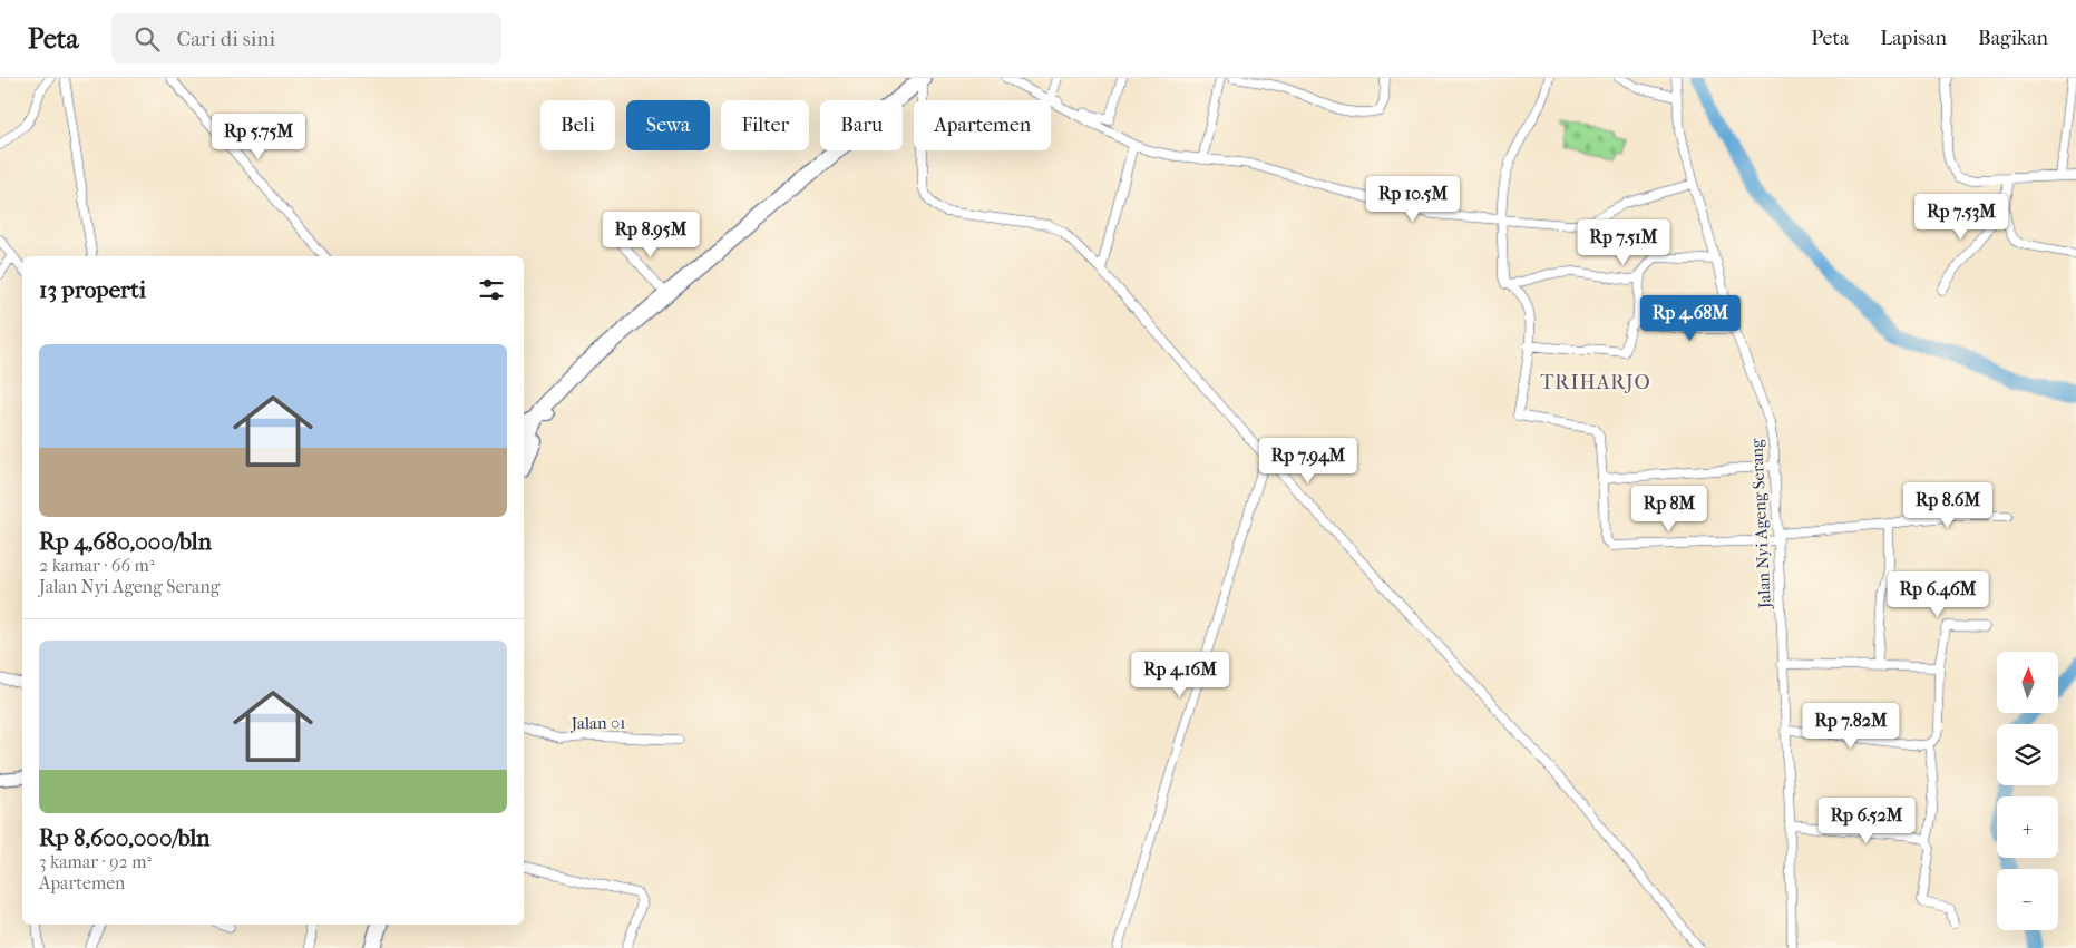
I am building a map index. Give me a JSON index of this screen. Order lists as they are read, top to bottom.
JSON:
{
  "streets": {
    "street": ["Jalan Nyi Ageng Serang", "Jalan 01"]
  },
  "districts": ["TRIHARJO"],
  "north": "top",
  "page": {
    "header": "Peta",
    "search": "Cari di sini",
    "nav": ["Peta", "Lapisan", "Bagikan"],
    "chip": [
      "Beli",
      "Sewa",
      "Filter",
      "Baru",
      "Apartemen"
    ],
    "price": [
      "Rp 5.75M",
      "Rp 10.5M",
      "Rp 7.53M",
      "Rp 8.95M",
      "Rp 7.51M",
      "Rp 4.68M",
      "Rp 7.94M",
      "Rp 8.6M",
      "Rp 8M",
      "Rp 6.46M",
      "Rp 4.16M",
      "Rp 7.82M",
      "Rp 6.52M"
    ],
    "heading": "13 properti",
    "list": [
      {
        "name": "Rp 4,680,000/bln",
        "note": "2 kamar · 66 m² · Jalan Nyi Ageng Serang"
      },
      {
        "name": "Rp 8,600,000/bln",
        "note": "3 kamar · 92 m² · Apartemen"
      }
    ],
    "map_buttons": ["+", "−"]
  }
}
